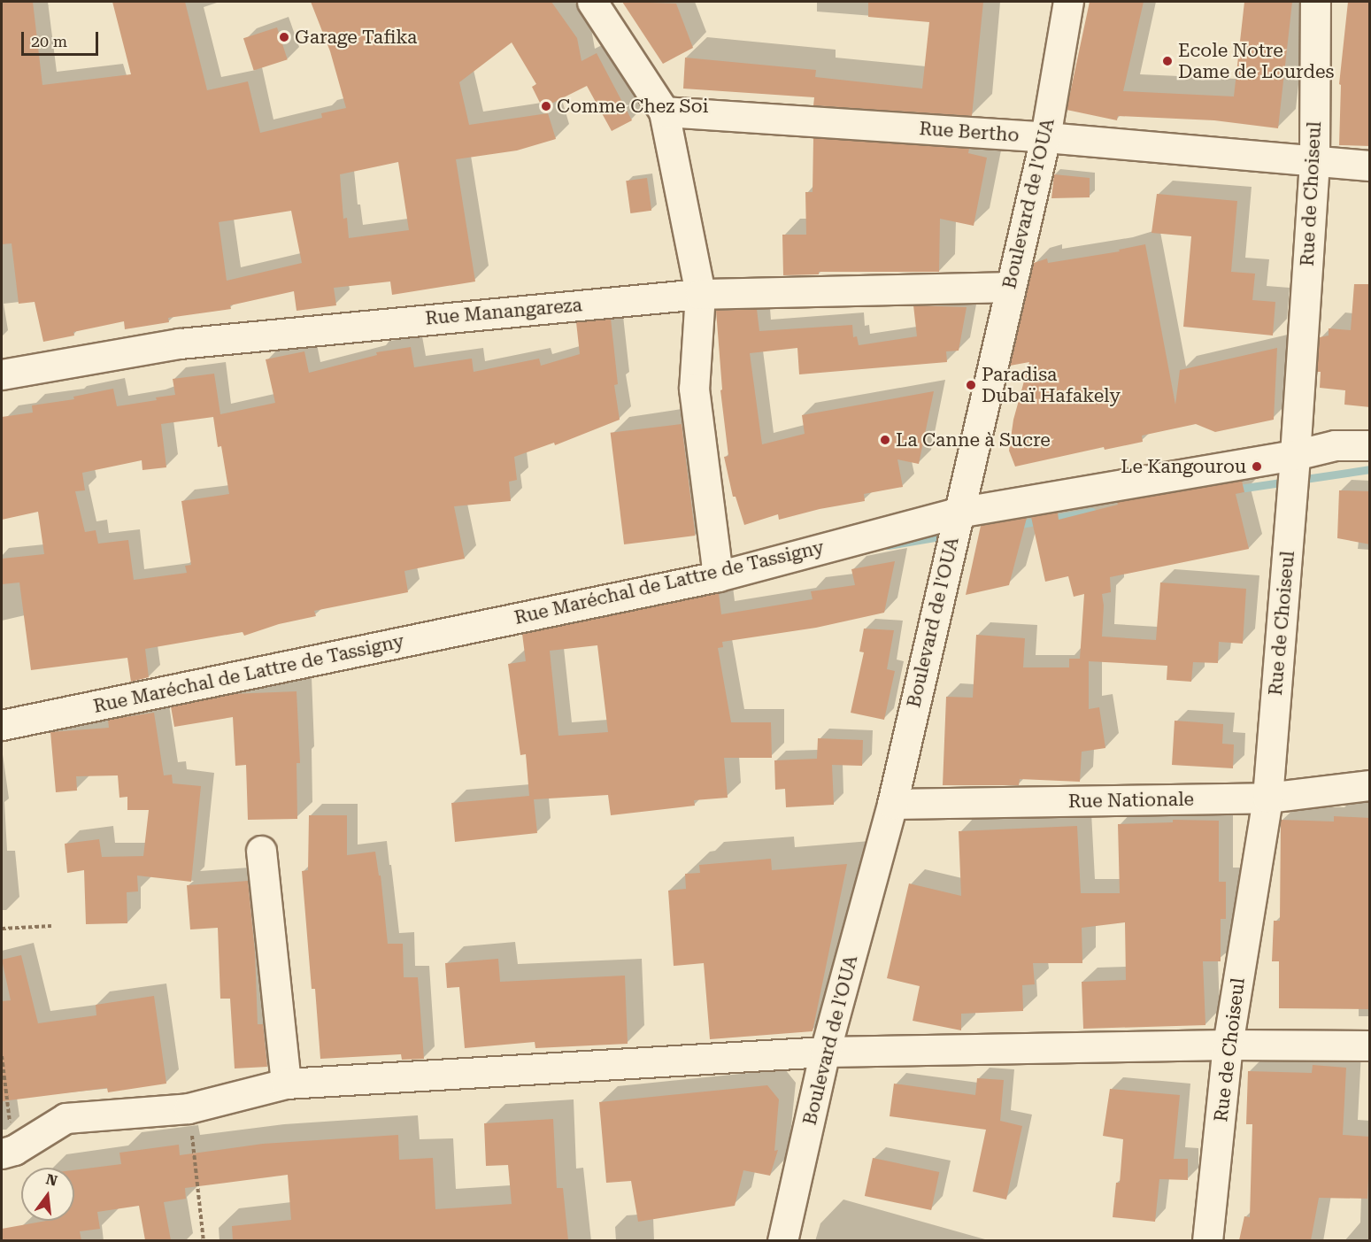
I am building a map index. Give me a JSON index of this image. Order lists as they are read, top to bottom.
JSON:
{
  "streets": {
    "street": [
      "Rue Bertho",
      "Rue de Choiseul",
      "Boulevard de l'OUA",
      "Rue Manangareza",
      "Rue Maréchal de Lattre de Tassigny",
      "Rue Nationale"
    ]
  },
  "crossings": [
    ["Rue Bertho", "Rue de Choiseul"],
    ["Rue Bertho", "Boulevard de l'OUA"],
    ["Rue de Choiseul", "Rue Maréchal de Lattre de Tassigny"],
    ["Rue de Choiseul", "Rue Nationale"],
    ["Boulevard de l'OUA", "Rue Manangareza"],
    ["Boulevard de l'OUA", "Rue Maréchal de Lattre de Tassigny"],
    ["Boulevard de l'OUA", "Rue Nationale"]
  ],
  "places": [
    "Garage Tafika",
    "Ecole Notre Dame de Lourdes",
    "Comme Chez Soi",
    "Paradisa Dubaï Hafakely",
    "La Canne à Sucre",
    "Le Kangourou"
  ],
  "scale_bar": "20 m",
  "north": "top"
}
